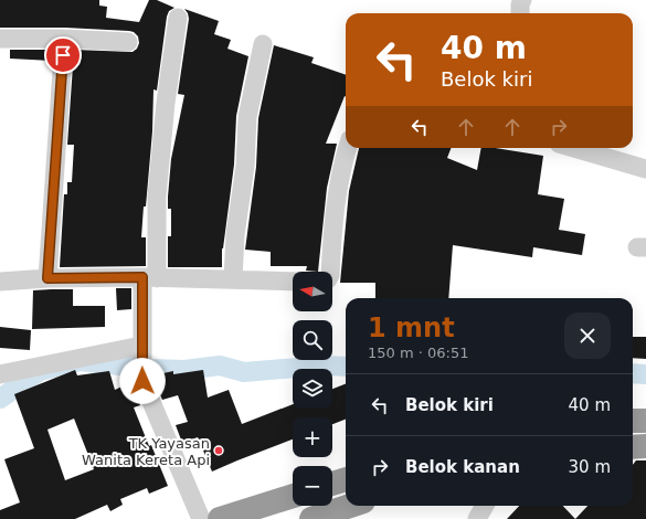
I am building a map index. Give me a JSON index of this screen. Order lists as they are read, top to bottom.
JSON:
{
  "places": ["TK Yayasan Wanita Kereta Api"],
  "north": "left",
  "page": {
    "turn": ["40 m", "Belok kiri"],
    "map_buttons": ["+", "−"],
    "heading": ["1 mnt", "150 m · 06:51"],
    "list": [
      {
        "name": "Belok kiri",
        "value": "40 m"
      },
      {
        "name": "Belok kanan",
        "value": "30 m"
      }
    ]
  }
}
